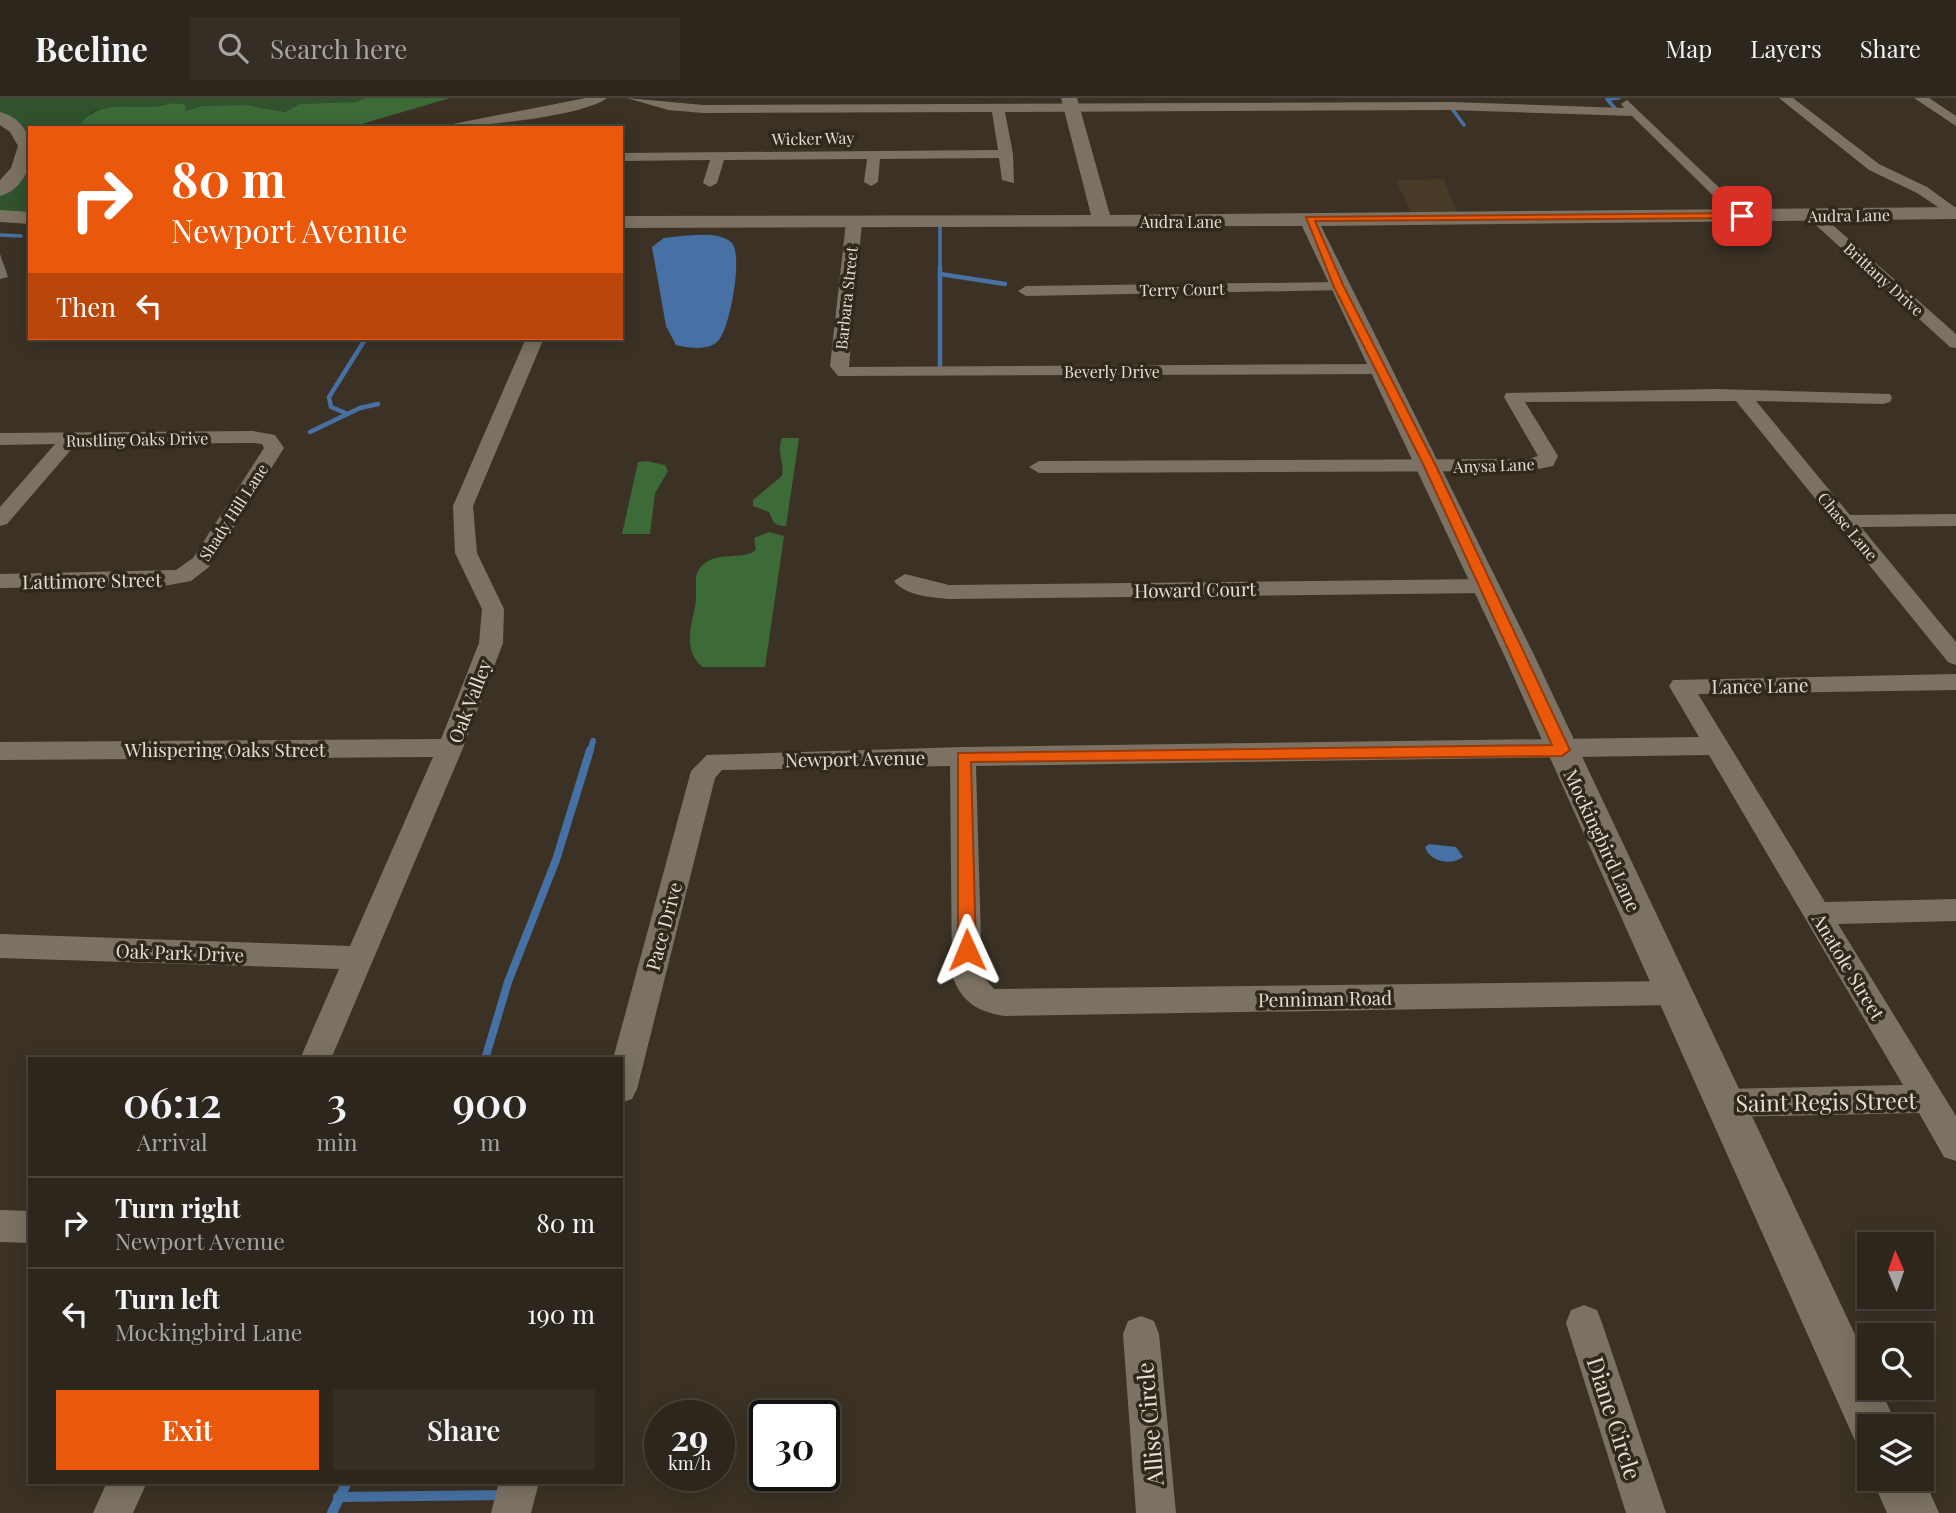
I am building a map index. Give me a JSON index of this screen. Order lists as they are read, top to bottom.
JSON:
{
  "streets": {
    "street": [
      "Wicker Way",
      "Audra Lane",
      "Brittany Drive",
      "Terry Court",
      "Barbara Street",
      "Beverly Drive",
      "Rustling Oaks Drive",
      "Anysa Lane",
      "Shady Hill Lane",
      "Chase Lane",
      "Lattimore Street",
      "Howard Court",
      "Lance Lane",
      "Oak Valley",
      "Whispering Oaks Street",
      "Newport Avenue",
      "Mockingbird Lane",
      "Pace Drive",
      "Oak Park Drive",
      "Anatole Street",
      "Penniman Road",
      "Saint Regis Street",
      "Diane Circle",
      "Allise Circle"
    ]
  },
  "crossings": [
    ["Audra Lane", "Brittany Drive"],
    ["Audra Lane", "Barbara Street"],
    ["Audra Lane", "Mockingbird Lane"],
    ["Terry Court", "Mockingbird Lane"],
    ["Barbara Street", "Beverly Drive"],
    ["Beverly Drive", "Mockingbird Lane"],
    ["Rustling Oaks Drive", "Shady Hill Lane"],
    ["Anysa Lane", "Chase Lane"],
    ["Anysa Lane", "Mockingbird Lane"],
    ["Shady Hill Lane", "Lattimore Street"],
    ["Howard Court", "Mockingbird Lane"],
    ["Lance Lane", "Newport Avenue"],
    ["Lance Lane", "Anatole Street"],
    ["Oak Valley", "Whispering Oaks Street"],
    ["Oak Valley", "Oak Park Drive"],
    ["Newport Avenue", "Mockingbird Lane"],
    ["Newport Avenue", "Pace Drive"],
    ["Newport Avenue", "Penniman Road"],
    ["Mockingbird Lane", "Penniman Road"],
    ["Mockingbird Lane", "Saint Regis Street"],
    ["Anatole Street", "Saint Regis Street"]
  ],
  "north": "top",
  "page": {
    "header": "Beeline",
    "search": "Search here",
    "nav": ["Map", "Layers", "Share"],
    "turn": ["80 m", "Newport Avenue"],
    "then": "Then",
    "eta": [
      "06:12",
      "Arrival",
      "3",
      "min",
      "900",
      "m"
    ],
    "list": [
      {
        "name": "Turn right",
        "note": "Newport Avenue",
        "value": "80 m"
      },
      {
        "name": "Turn left",
        "note": "Mockingbird Lane",
        "value": "190 m"
      }
    ],
    "buttons": ["Exit", "Share"],
    "speed": "29 km/h",
    "limit": "30"
  }
}
